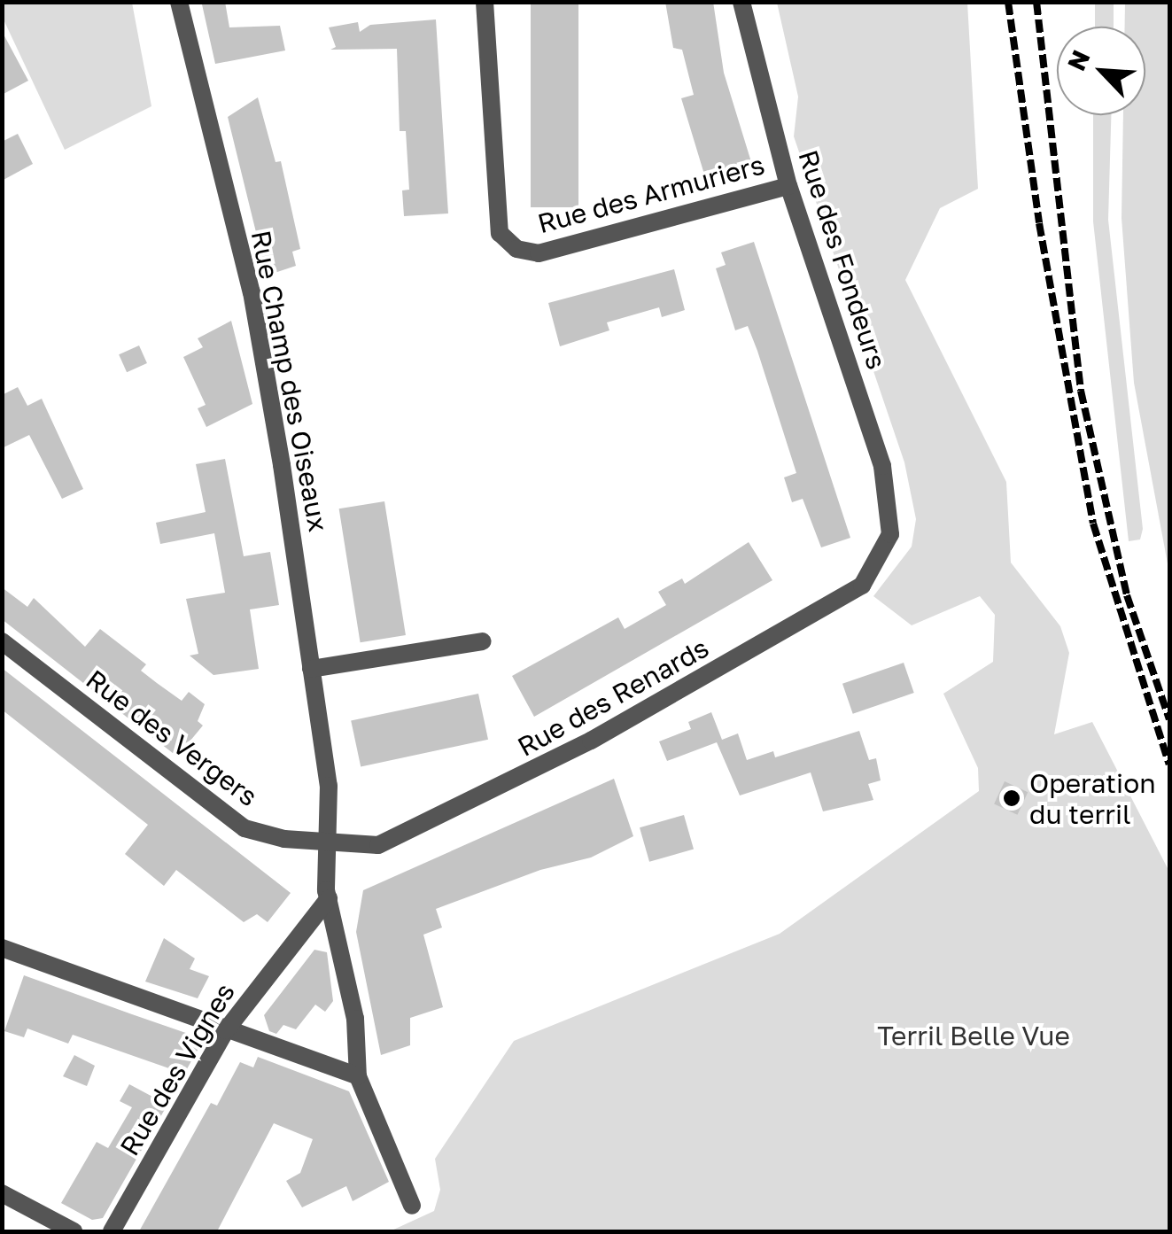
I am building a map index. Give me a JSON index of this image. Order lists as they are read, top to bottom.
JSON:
{
  "streets": {
    "street": [
      "Rue des Armuriers",
      "Rue des Fondeurs",
      "Rue Champ des Oiseaux",
      "Rue des Renards",
      "Rue des Vergers",
      "Rue des Vignes"
    ]
  },
  "crossings": [
    ["Rue des Armuriers", "Rue des Fondeurs"],
    ["Rue des Fondeurs", "Rue des Renards"],
    ["Rue Champ des Oiseaux", "Rue des Renards"],
    ["Rue Champ des Oiseaux", "Rue des Vergers"],
    ["Rue Champ des Oiseaux", "Rue des Vignes"],
    ["Rue des Renards", "Rue des Vergers"]
  ],
  "parks": ["Terril Belle Vue"],
  "places": ["Operation du terril"],
  "north": "top left"
}
